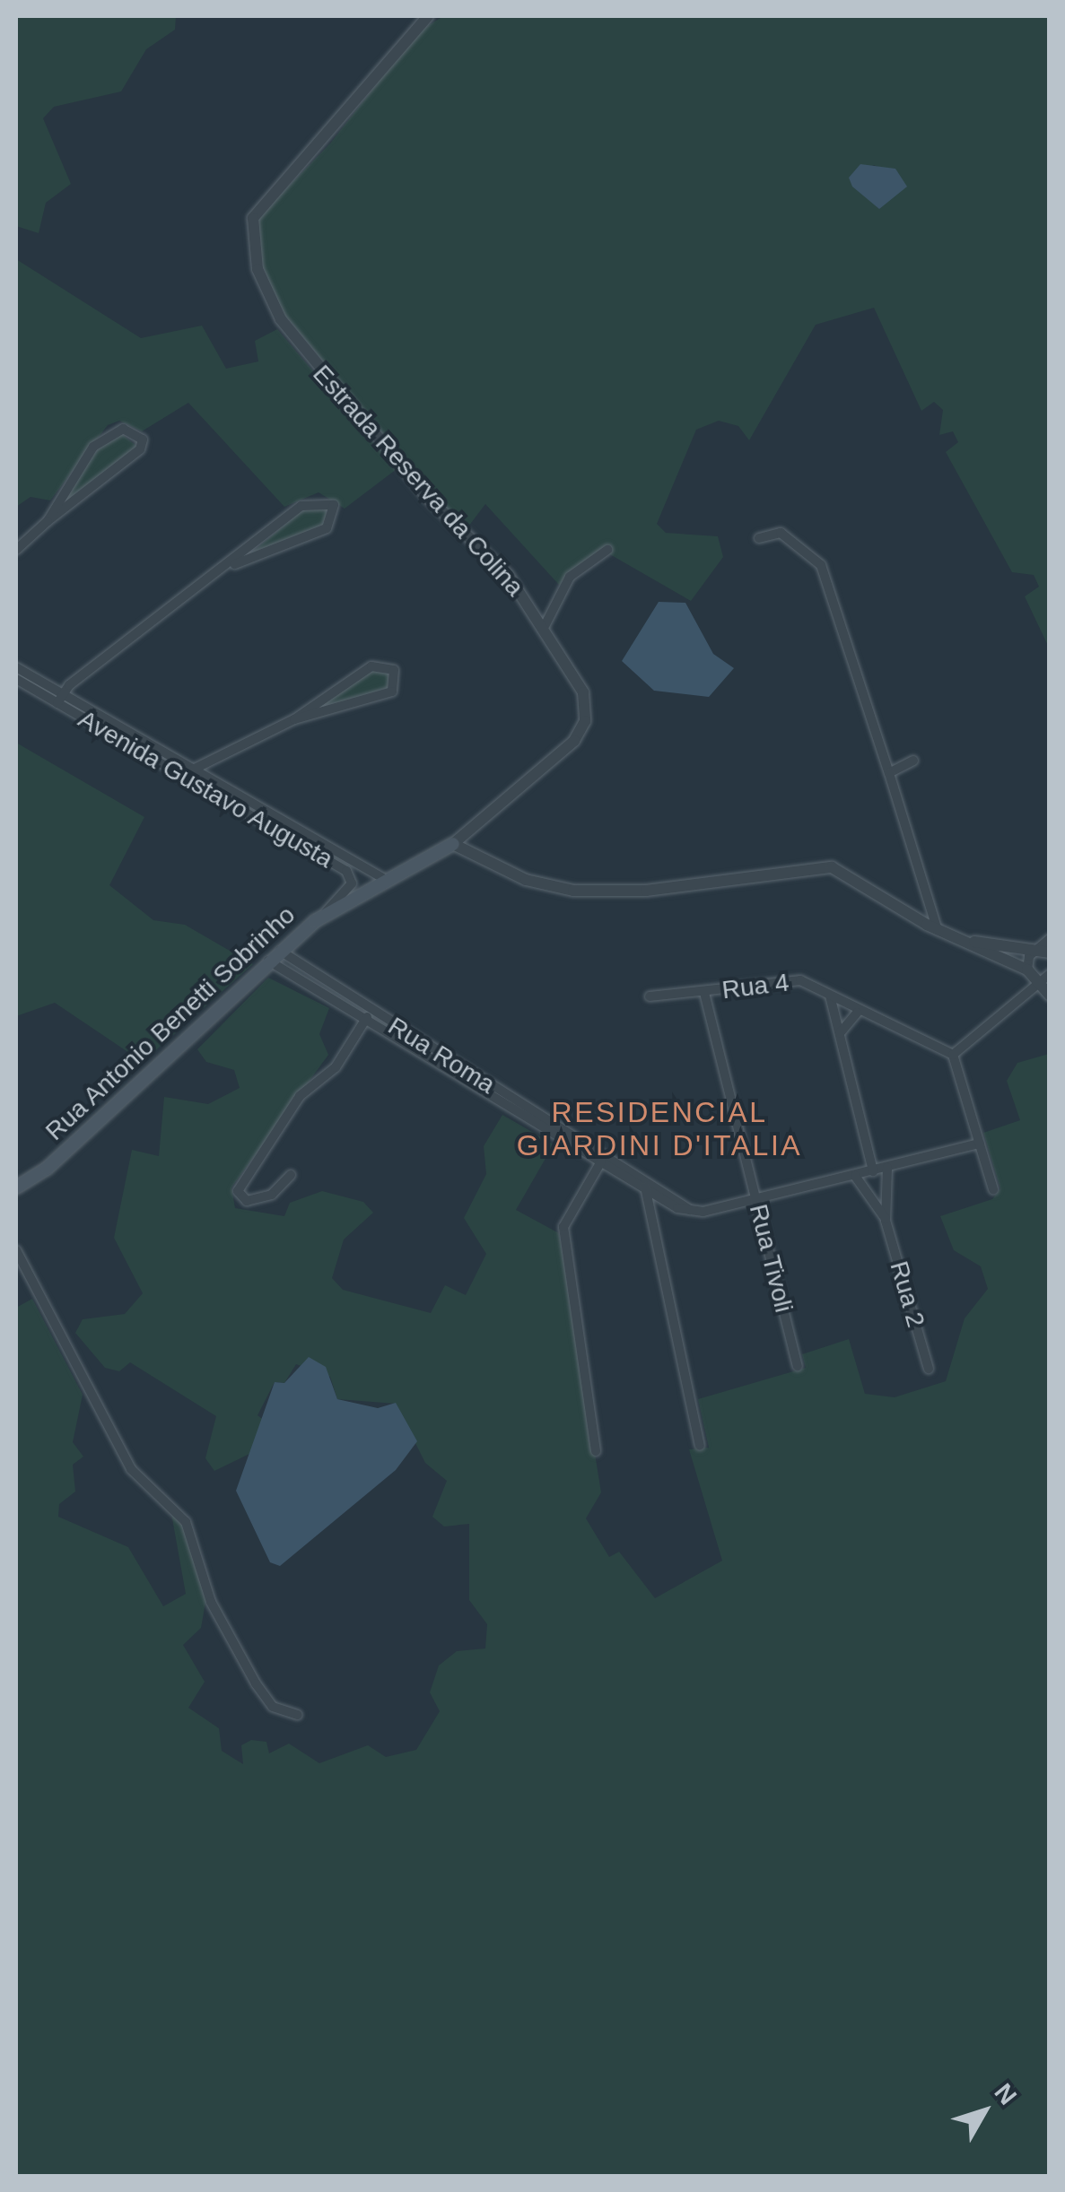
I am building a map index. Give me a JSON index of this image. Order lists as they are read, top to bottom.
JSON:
{
  "streets": {
    "main road": ["Rua Antonio Benetti Sobrinho"],
    "street": [
      "Estrada Reserva da Colina",
      "Avenida Gustavo Augusta",
      "Rua 4",
      "Rua Roma",
      "Rua Tivoli",
      "Rua 2"
    ]
  },
  "crossings": [
    ["Estrada Reserva da Colina", "Rua Antonio Benetti Sobrinho"],
    ["Avenida Gustavo Augusta", "Rua Antonio Benetti Sobrinho"],
    ["Rua 4", "Rua Tivoli"],
    ["Rua Antonio Benetti Sobrinho", "Rua Roma"],
    ["Rua Roma", "Rua Tivoli"]
  ],
  "districts": ["RESIDENCIAL GIARDINI D'ITALIA"],
  "north": "top right"
}
